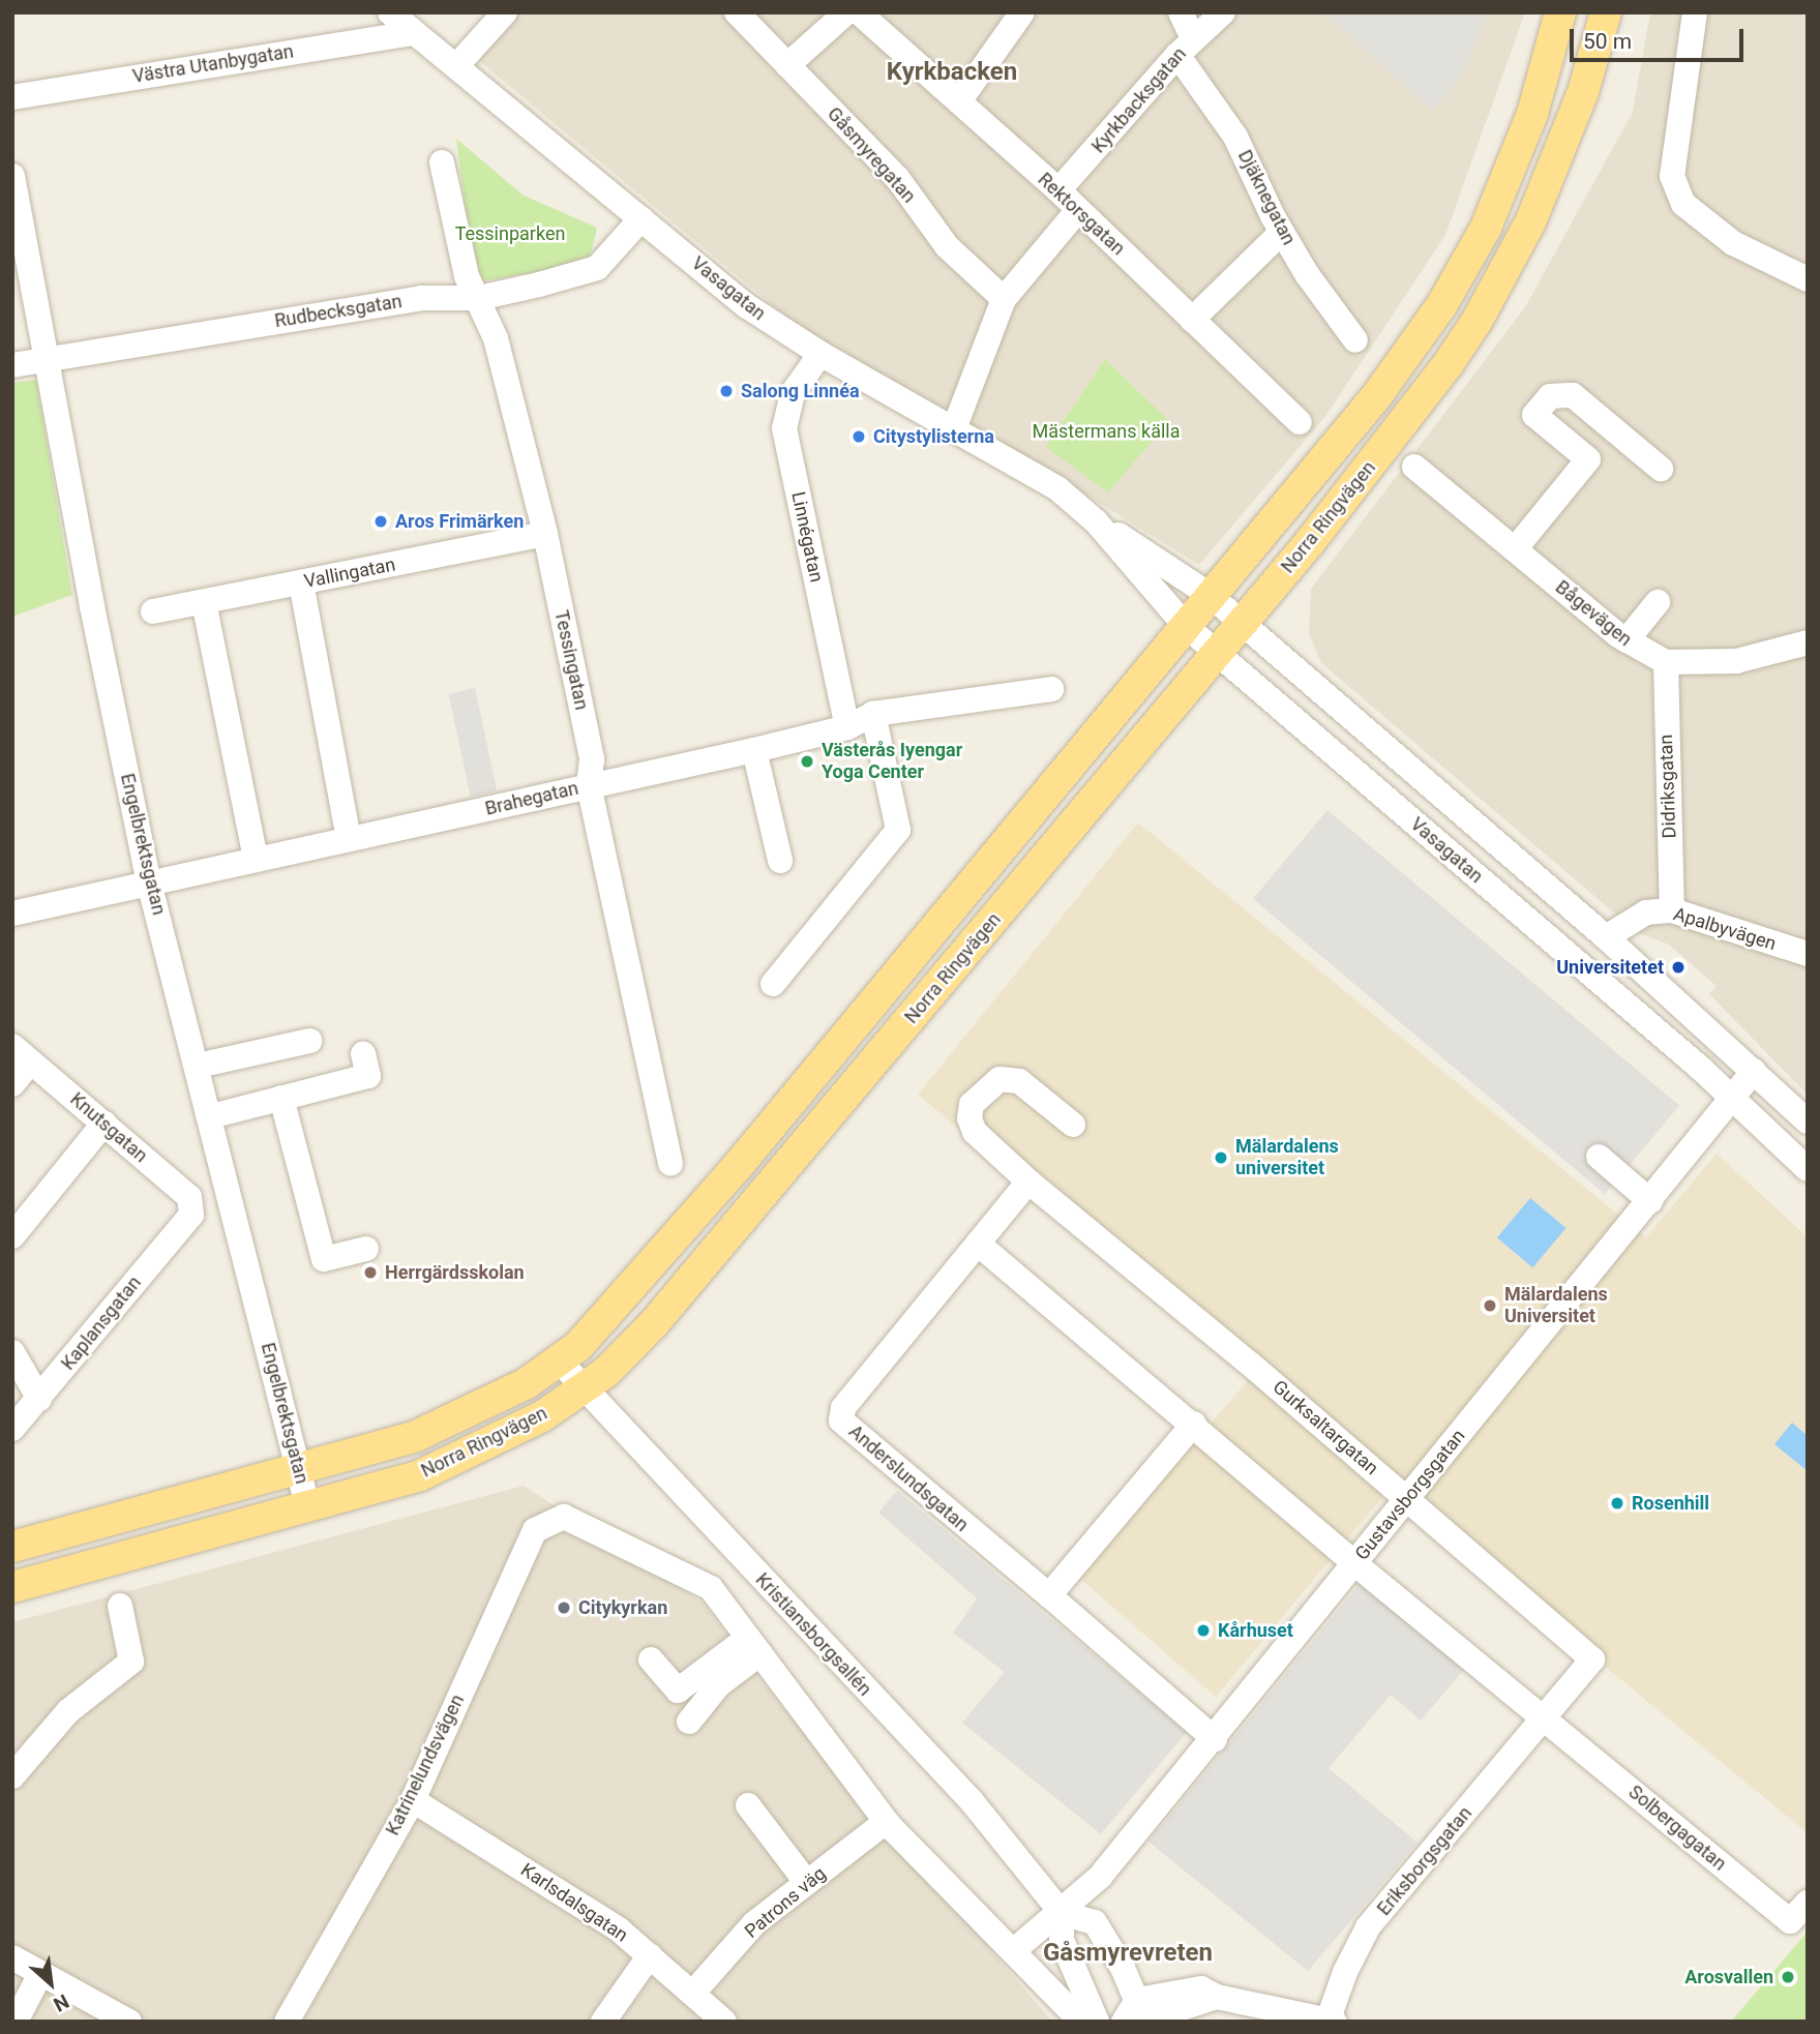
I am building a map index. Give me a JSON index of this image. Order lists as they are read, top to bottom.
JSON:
{
  "streets": {
    "main road": ["Norra Ringvägen"],
    "street": [
      "Västra Utanbygatan",
      "Kyrkbacksgatan",
      "Gåsmyregatan",
      "Djäknegatan",
      "Rektorsgatan",
      "Vasagatan",
      "Rudbecksgatan",
      "Linnégatan",
      "Vallingatan",
      "Bågevägen",
      "Tessingatan",
      "Didriksgatan",
      "Brahegatan",
      "Engelbrektsgatan",
      "Apalbyvägen",
      "Knutsgatan",
      "Kaplansgatan",
      "Gurksaltargatan",
      "Anderslundsgatan",
      "Gustavsborgsgatan",
      "Kristiansborgsallén",
      "Katrinelundsvägen",
      "Solbergagatan",
      "Eriksborgsgatan",
      "Karlsdalsgatan",
      "Patrons väg"
    ]
  },
  "crossings": [
    ["Västra Utanbygatan", "Vasagatan"],
    ["Kyrkbacksgatan", "Djäknegatan"],
    ["Kyrkbacksgatan", "Rektorsgatan"],
    ["Vasagatan", "Rudbecksgatan"],
    ["Vasagatan", "Norra Ringvägen"],
    ["Vasagatan", "Linnégatan"],
    ["Vasagatan", "Apalbyvägen"],
    ["Vasagatan", "Gustavsborgsgatan"],
    ["Rudbecksgatan", "Tessingatan"],
    ["Rudbecksgatan", "Engelbrektsgatan"],
    ["Norra Ringvägen", "Engelbrektsgatan"],
    ["Norra Ringvägen", "Kristiansborgsallén"],
    ["Linnégatan", "Brahegatan"],
    ["Vallingatan", "Tessingatan"],
    ["Bågevägen", "Didriksgatan"],
    ["Tessingatan", "Brahegatan"],
    ["Didriksgatan", "Apalbyvägen"],
    ["Brahegatan", "Engelbrektsgatan"],
    ["Knutsgatan", "Kaplansgatan"],
    ["Gurksaltargatan", "Anderslundsgatan"],
    ["Gurksaltargatan", "Gustavsborgsgatan"],
    ["Gurksaltargatan", "Solbergagatan"],
    ["Gurksaltargatan", "Eriksborgsgatan"],
    ["Anderslundsgatan", "Gustavsborgsgatan"],
    ["Gustavsborgsgatan", "Kristiansborgsallén"],
    ["Katrinelundsvägen", "Karlsdalsgatan"],
    ["Solbergagatan", "Eriksborgsgatan"],
    ["Karlsdalsgatan", "Patrons väg"]
  ],
  "districts": ["Kyrkbacken", "Gåsmyrevreten"],
  "parks": ["Tessinparken", "Mästermans källa"],
  "places": [
    "Salong Linnéa",
    "Citystylisterna",
    "Aros Frimärken",
    "Västerås Iyengar Yoga Center",
    "Universitetet",
    "Mälardalens universitet",
    "Herrgärdsskolan",
    "Mälardalens Universitet",
    "Rosenhill",
    "Citykyrkan",
    "Kårhuset",
    "Arosvallen"
  ],
  "scale_bar": "50 m",
  "north": "bottom right"
}
